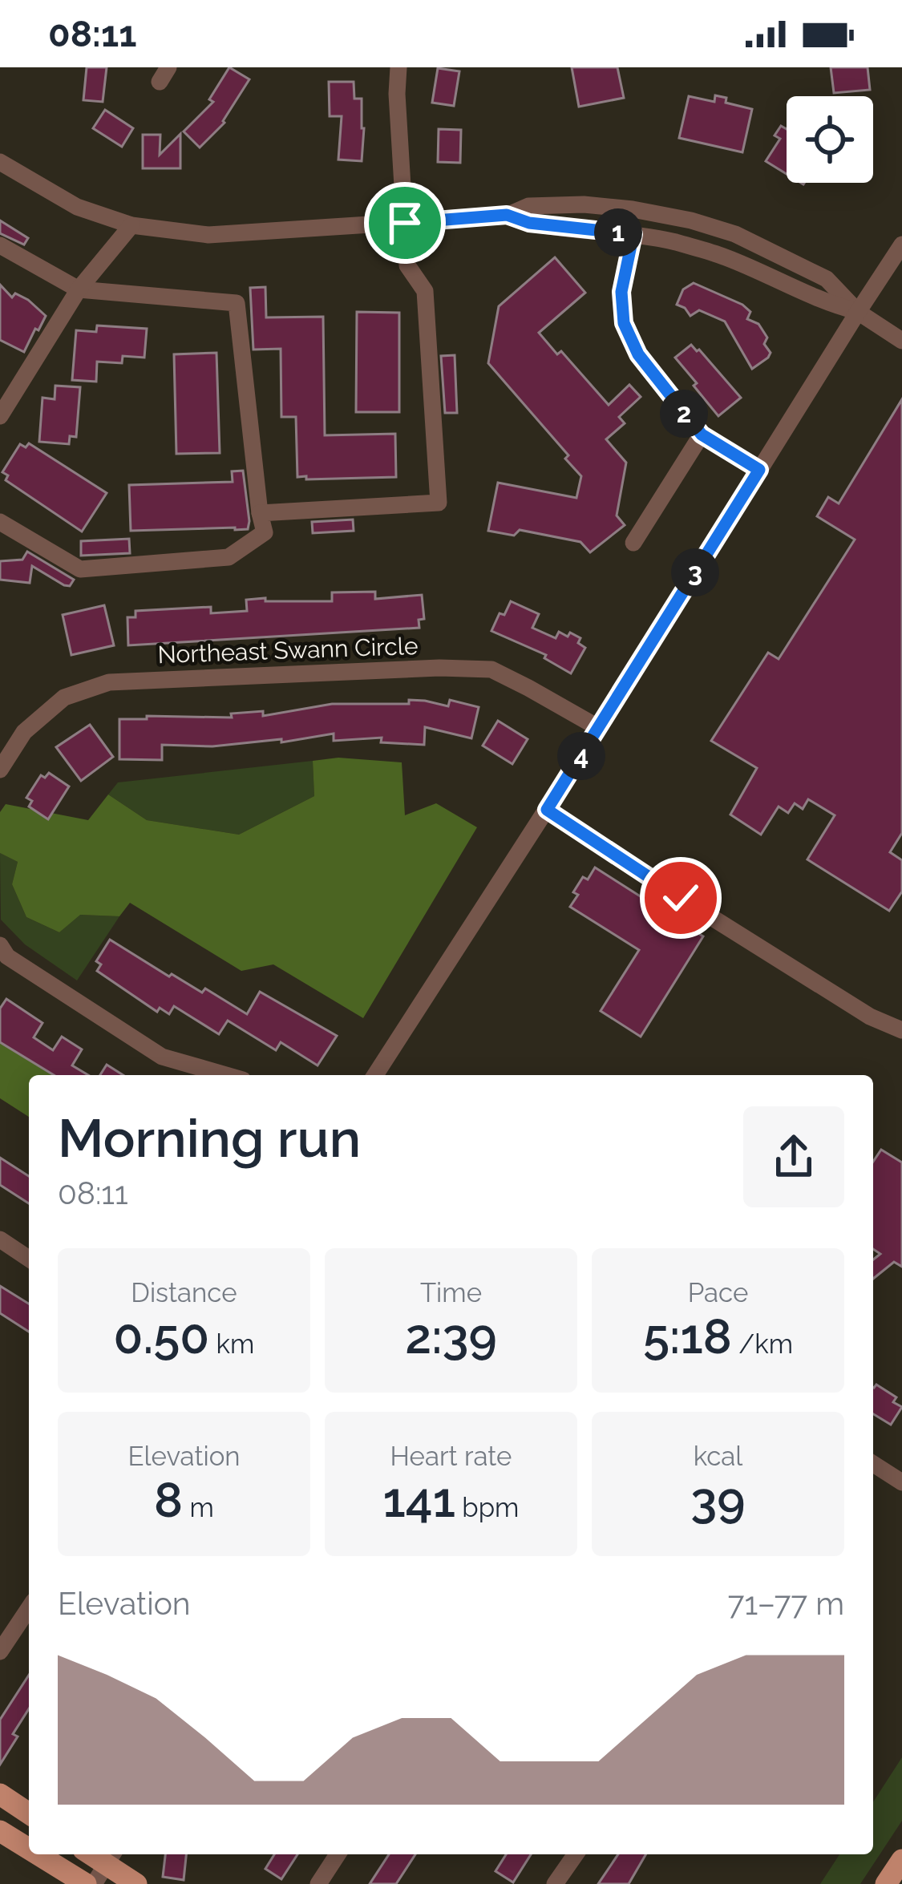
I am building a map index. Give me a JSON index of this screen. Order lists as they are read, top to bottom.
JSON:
{
  "streets": {
    "street": ["Northeast Swann Circle"]
  },
  "page": {
    "status": "08:11",
    "pins": [
      "1",
      "2",
      "3",
      "4"
    ],
    "heading": ["Morning run", "08:11"],
    "stats": [
      ["Distance", "0.50 km"],
      ["Time", "2:39"],
      ["Pace", "5:18 /km"],
      ["Elevation", "8 m"],
      ["Heart rate", "141 bpm"],
      ["kcal", "39"]
    ],
    "chart": ["Elevation", "71–77 m"]
  }
}
